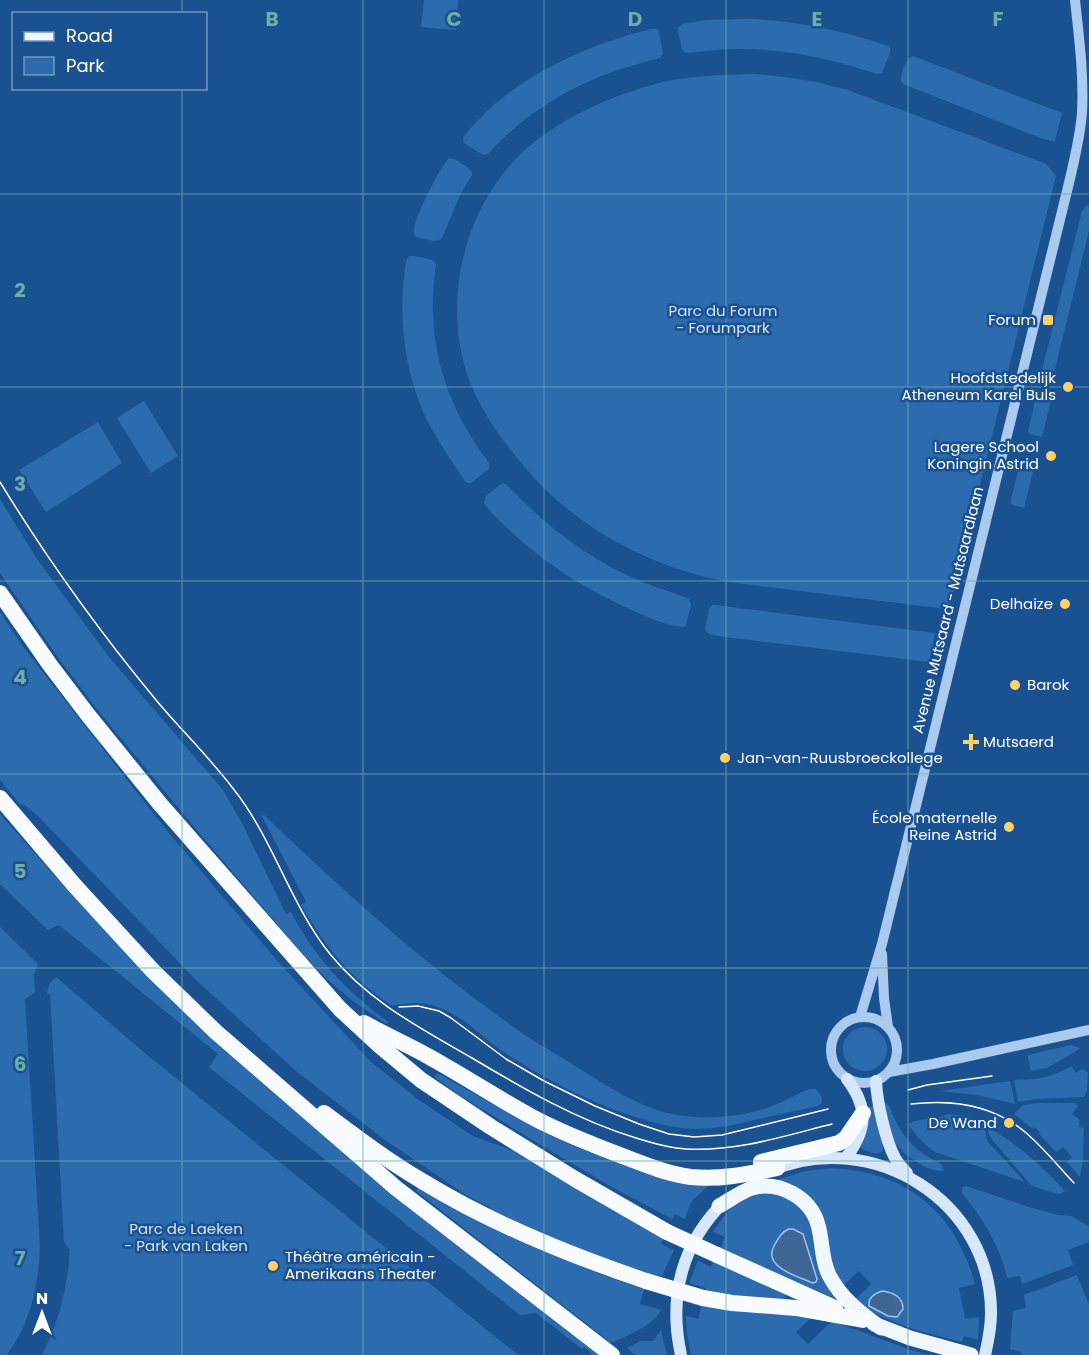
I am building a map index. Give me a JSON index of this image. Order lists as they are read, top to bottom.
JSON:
{
  "streets": {
    "street": ["Avenue Mutsaard - Mutsaardlaan"]
  },
  "parks": ["Parc du Forum - Forumpark", "Parc de Laeken - Park van Laken"],
  "places": {
    "transit": ["Forum"],
    "other": [
      "Hoofdstedelijk Atheneum Karel Buls",
      "Lagere School Koningin Astrid",
      "Delhaize",
      "Barok",
      "Jan-van-Ruusbroeckollege",
      "École maternelle Reine Astrid",
      "De Wand",
      "Théâtre américain - Amerikaans Theater"
    ],
    "health": ["Mutsaerd"]
  },
  "legend": ["Road", "Park"],
  "north": "top",
  "grid": {
    "columns": [
      "B",
      "C",
      "D",
      "E",
      "F"
    ],
    "rows": [
      "2",
      "3",
      "4",
      "5",
      "6",
      "7"
    ]
  }
}
